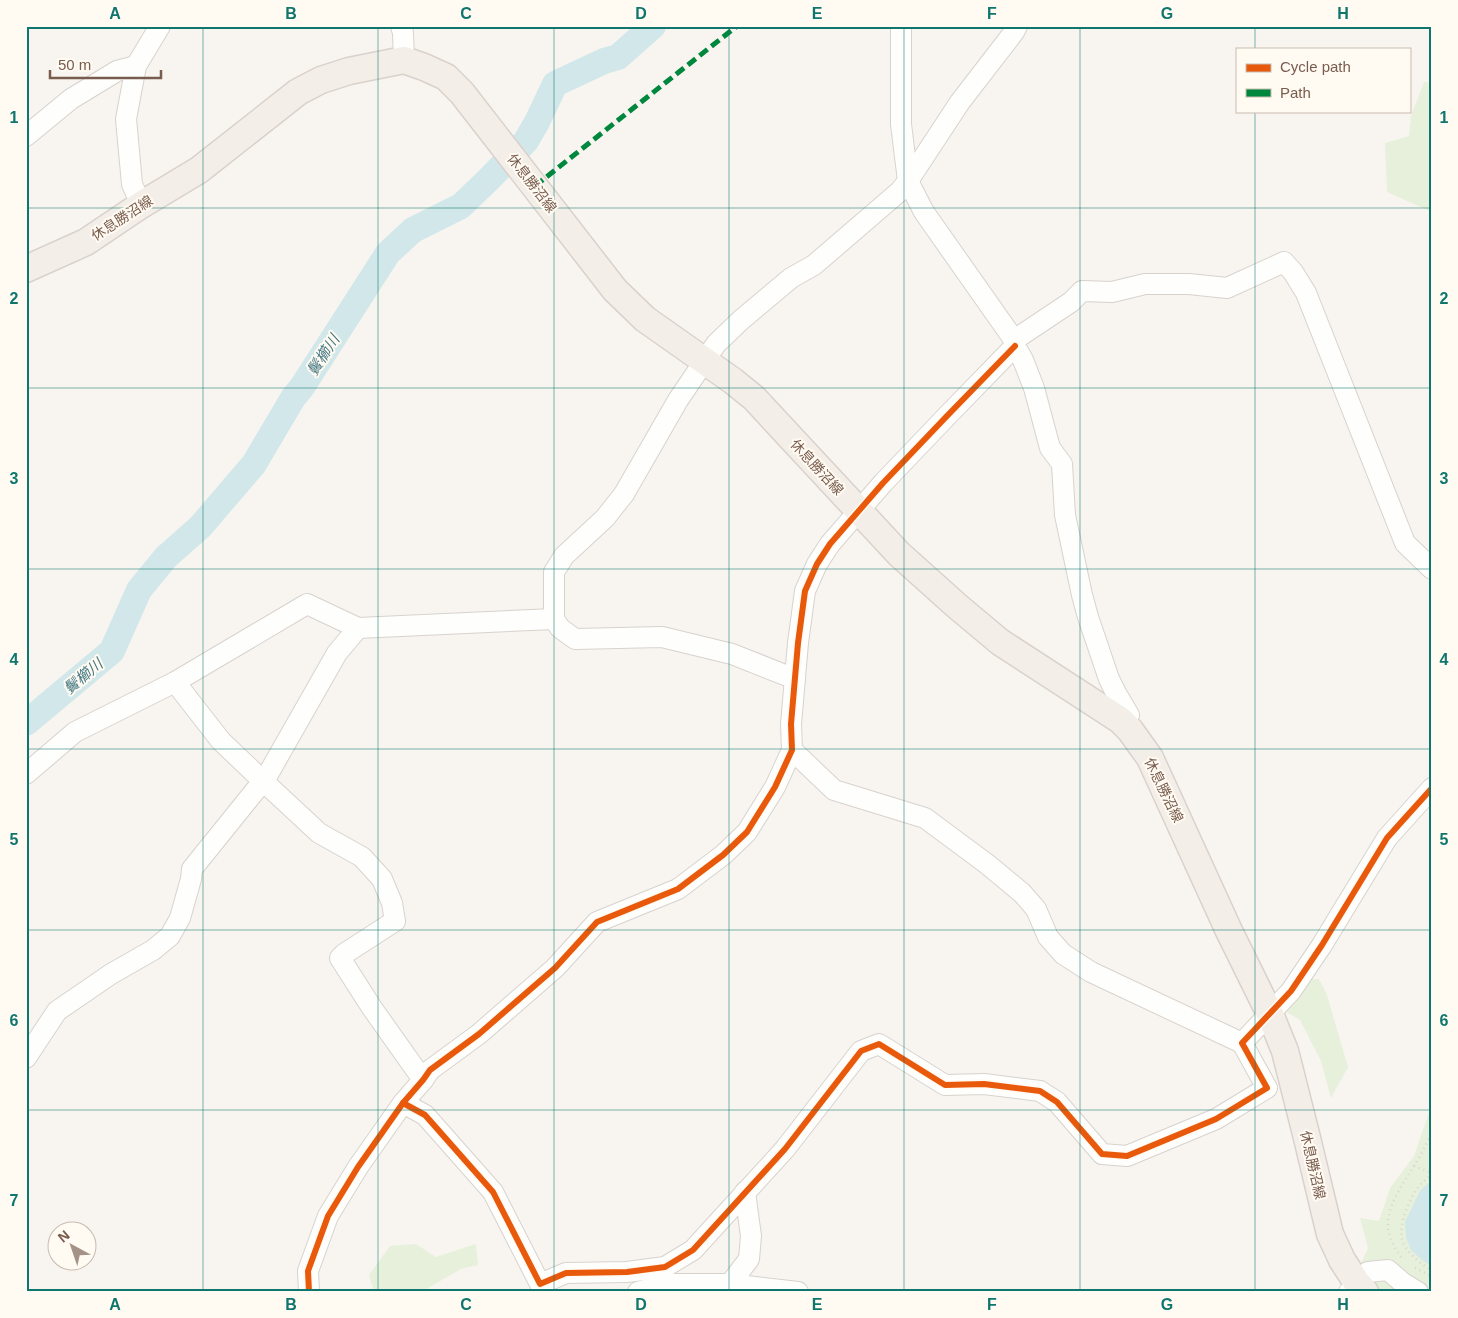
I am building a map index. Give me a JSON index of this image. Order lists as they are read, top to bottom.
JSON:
{
  "streets": {
    "main road": ["休息勝沼線"]
  },
  "water": ["鬢櫛川"],
  "legend": ["Cycle path", "Path"],
  "scale_bar": "50 m",
  "north": "top left",
  "grid": {
    "columns": [
      "A",
      "B",
      "C",
      "D",
      "E",
      "F",
      "G",
      "H"
    ],
    "rows": [
      "1",
      "2",
      "3",
      "4",
      "5",
      "6",
      "7"
    ]
  }
}
